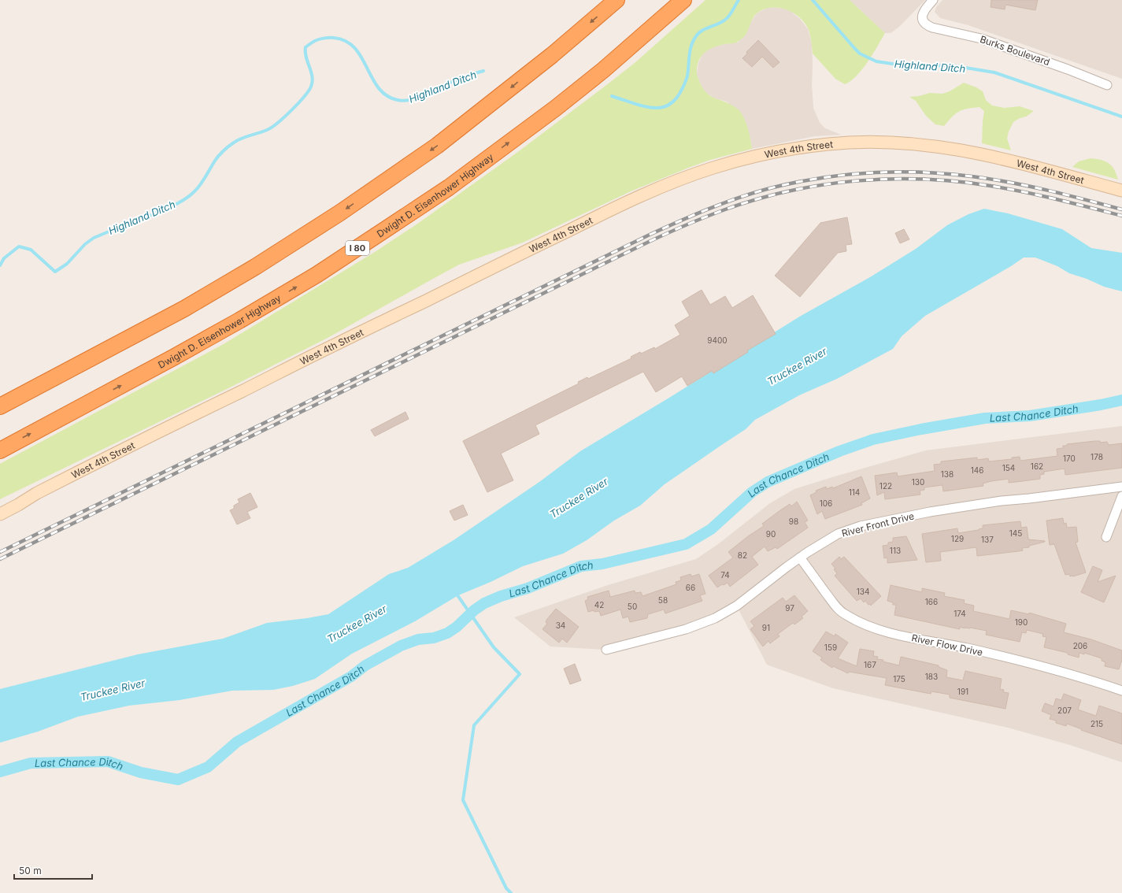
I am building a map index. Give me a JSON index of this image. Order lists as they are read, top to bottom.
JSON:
{
  "streets": {
    "highway": ["Dwight D. Eisenhower Highway", "I 80"],
    "main road": ["West 4th Street"],
    "street": ["Burks Boulevard", "River Front Drive", "River Flow Drive"]
  },
  "crossings": [
    ["River Front Drive", "River Flow Drive"]
  ],
  "water": ["Highland Ditch", "Truckee River", "Last Chance Ditch"],
  "house_numbers": [
    "9400",
    "178",
    "170",
    "162",
    "154",
    "146",
    "138",
    "130",
    "122",
    "114",
    "106",
    "98",
    "145",
    "90",
    "129",
    "137",
    "113",
    "82",
    "74",
    "66",
    "134",
    "58",
    "166",
    "42",
    "50",
    "97",
    "174",
    "190",
    "34",
    "91",
    "206",
    "159",
    "167",
    "183",
    "175",
    "191",
    "207",
    "215"
  ],
  "scale_bar": "50 m"
}
